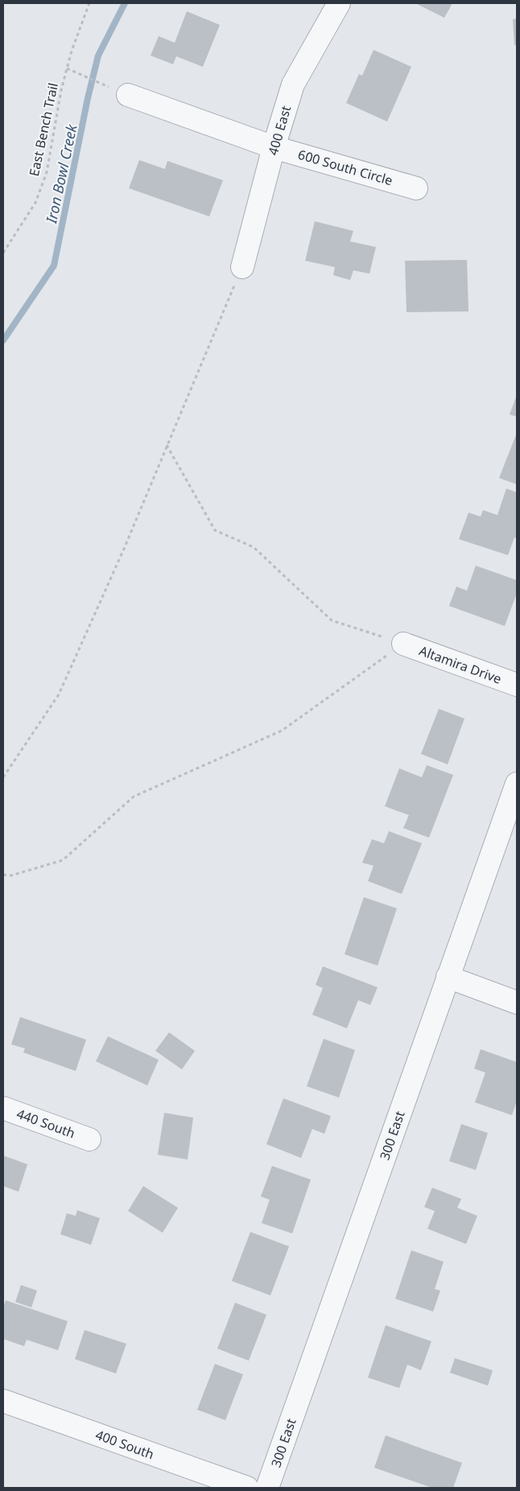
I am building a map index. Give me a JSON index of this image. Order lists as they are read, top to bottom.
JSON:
{
  "streets": {
    "street": [
      "400 East",
      "600 South Circle",
      "Altamira Drive",
      "440 South",
      "300 East",
      "400 South"
    ],
    "path": ["East Bench Trail"]
  },
  "crossings": [
    ["400 East", "600 South Circle"]
  ],
  "water": ["Iron Bowl Creek"]
}
